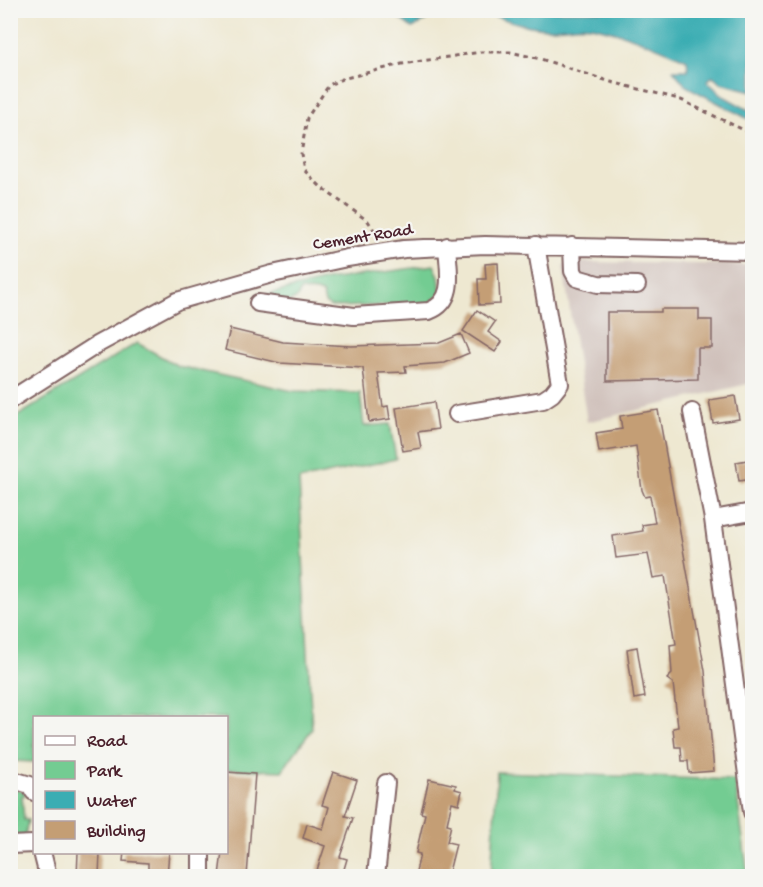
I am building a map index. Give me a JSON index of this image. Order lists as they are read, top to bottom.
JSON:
{
  "streets": {
    "street": ["Cement Road"]
  },
  "legend": [
    "Road",
    "Park",
    "Water",
    "Building"
  ]
}
